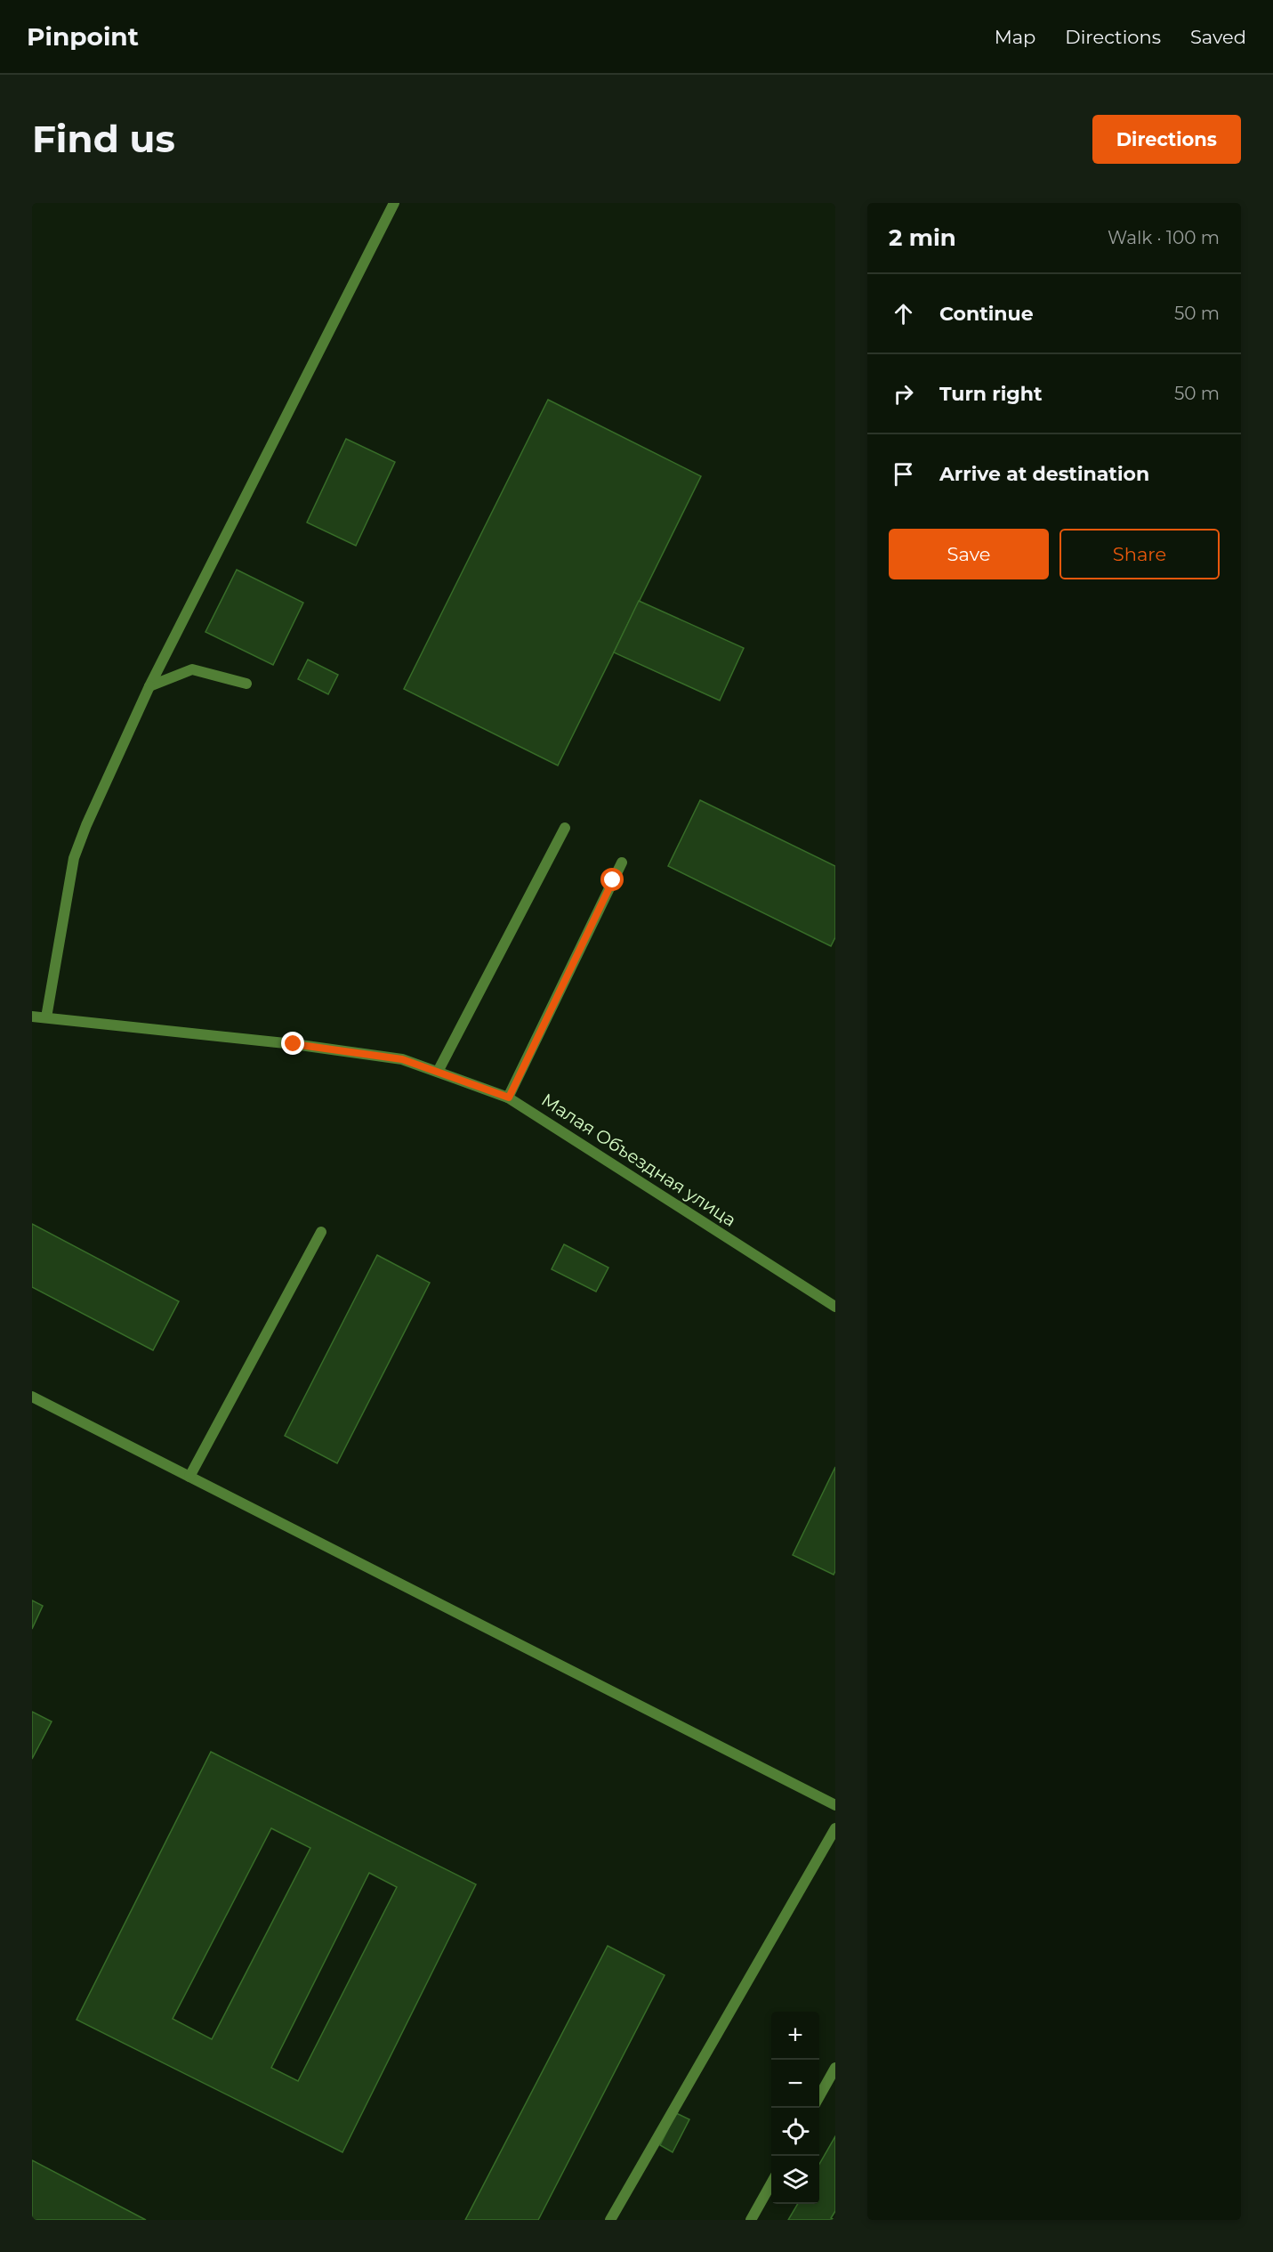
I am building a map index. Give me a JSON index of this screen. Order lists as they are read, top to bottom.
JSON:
{
  "streets": {
    "street": ["Малая Объездная улица"]
  },
  "page": {
    "header": "Pinpoint",
    "nav": ["Map", "Directions", "Saved"],
    "buttons": [
      "Directions",
      ["Save", "Share"]
    ],
    "title": "Find us",
    "heading": ["2 min", "Walk · 100 m"],
    "list": [
      ["Continue", "50 m"],
      ["Turn right", "50 m"],
      "Arrive at destination"
    ],
    "map_buttons": ["+", "−"]
  }
}
